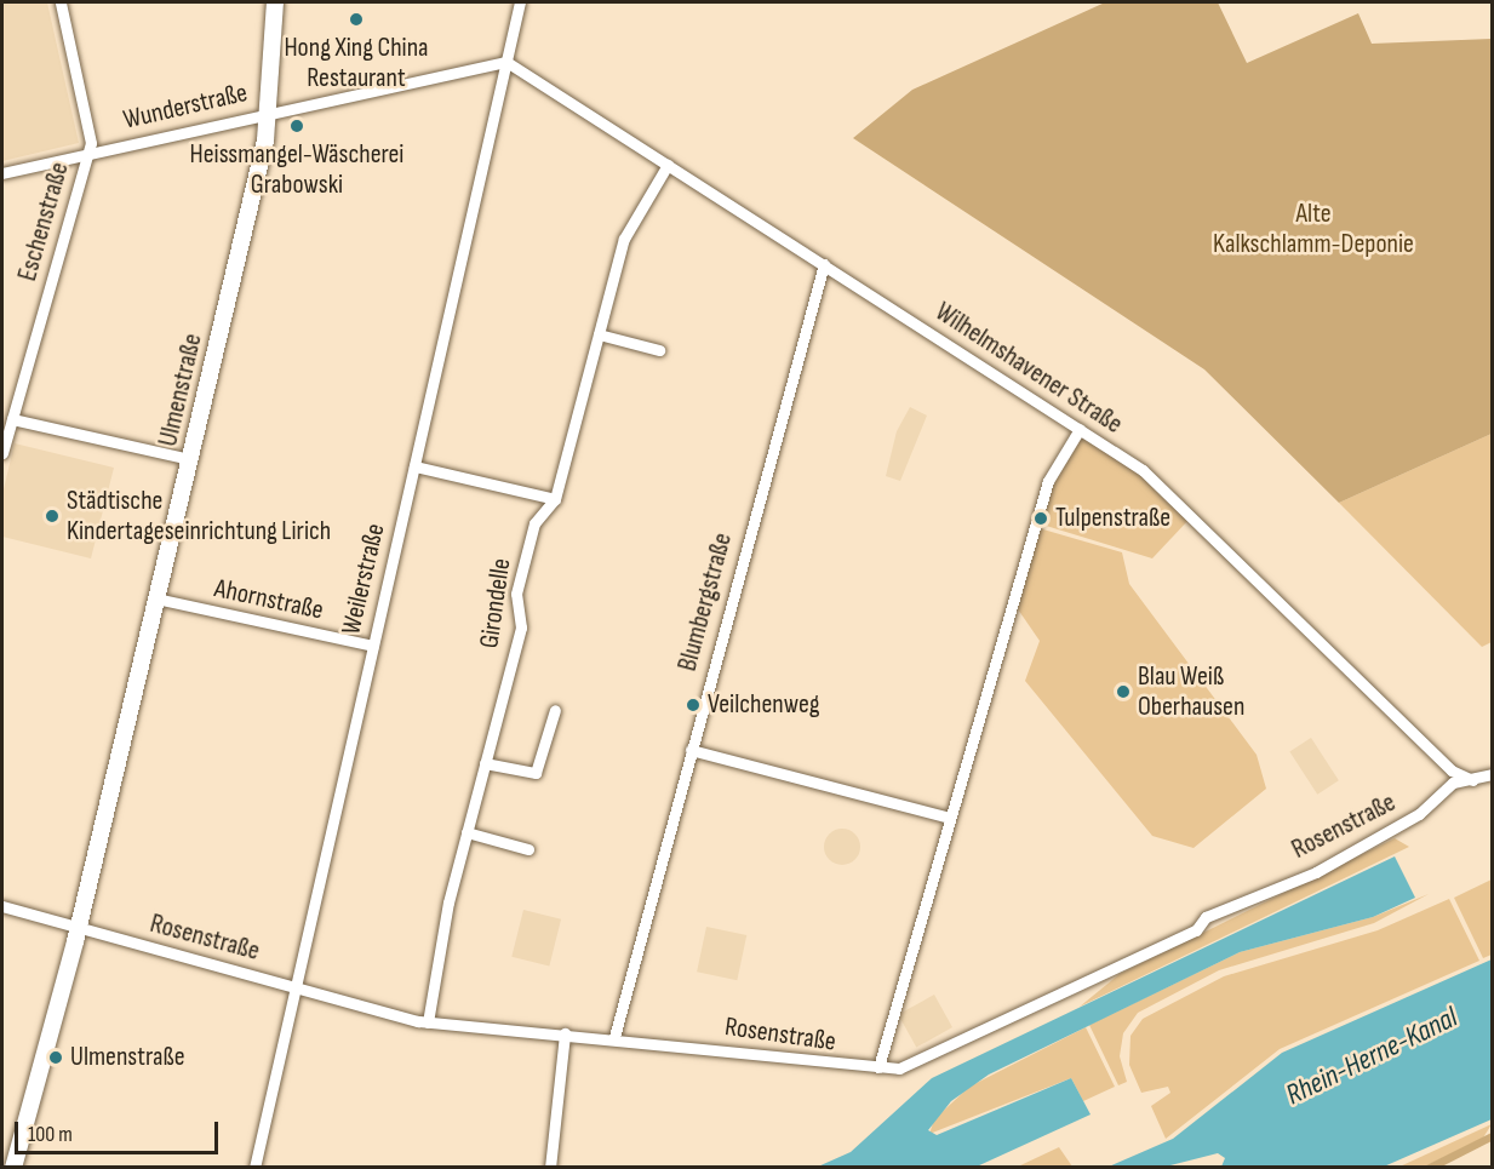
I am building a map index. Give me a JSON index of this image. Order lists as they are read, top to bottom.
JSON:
{
  "streets": {
    "street": [
      "Wunderstraße",
      "Eschenstraße",
      "Wilhelmshavener Straße",
      "Ulmenstraße",
      "Weilerstraße",
      "Ahornstraße",
      "Blumbergstraße",
      "Girondelle",
      "Rosenstraße"
    ]
  },
  "crossings": [
    ["Wunderstraße", "Eschenstraße"],
    ["Wunderstraße", "Wilhelmshavener Straße"],
    ["Wunderstraße", "Ulmenstraße"],
    ["Wunderstraße", "Weilerstraße"],
    ["Wilhelmshavener Straße", "Weilerstraße"],
    ["Wilhelmshavener Straße", "Blumbergstraße"],
    ["Wilhelmshavener Straße", "Girondelle"],
    ["Wilhelmshavener Straße", "Rosenstraße"],
    ["Ulmenstraße", "Ahornstraße"],
    ["Ulmenstraße", "Rosenstraße"],
    ["Weilerstraße", "Ahornstraße"],
    ["Weilerstraße", "Rosenstraße"],
    ["Blumbergstraße", "Rosenstraße"],
    ["Girondelle", "Rosenstraße"]
  ],
  "water": ["Rhein-Herne-Kanal"],
  "parks": ["Alte Kalkschlamm-Deponie"],
  "places": [
    "Hong Xing China Restaurant",
    "Heissmangel-Wäscherei Grabowski",
    "Städtische Kindertageseinrichtung Lirich",
    "Tulpenstraße",
    "Blau Weiß Oberhausen",
    "Veilchenweg",
    "Ulmenstraße"
  ],
  "scale_bar": "100 m"
}
